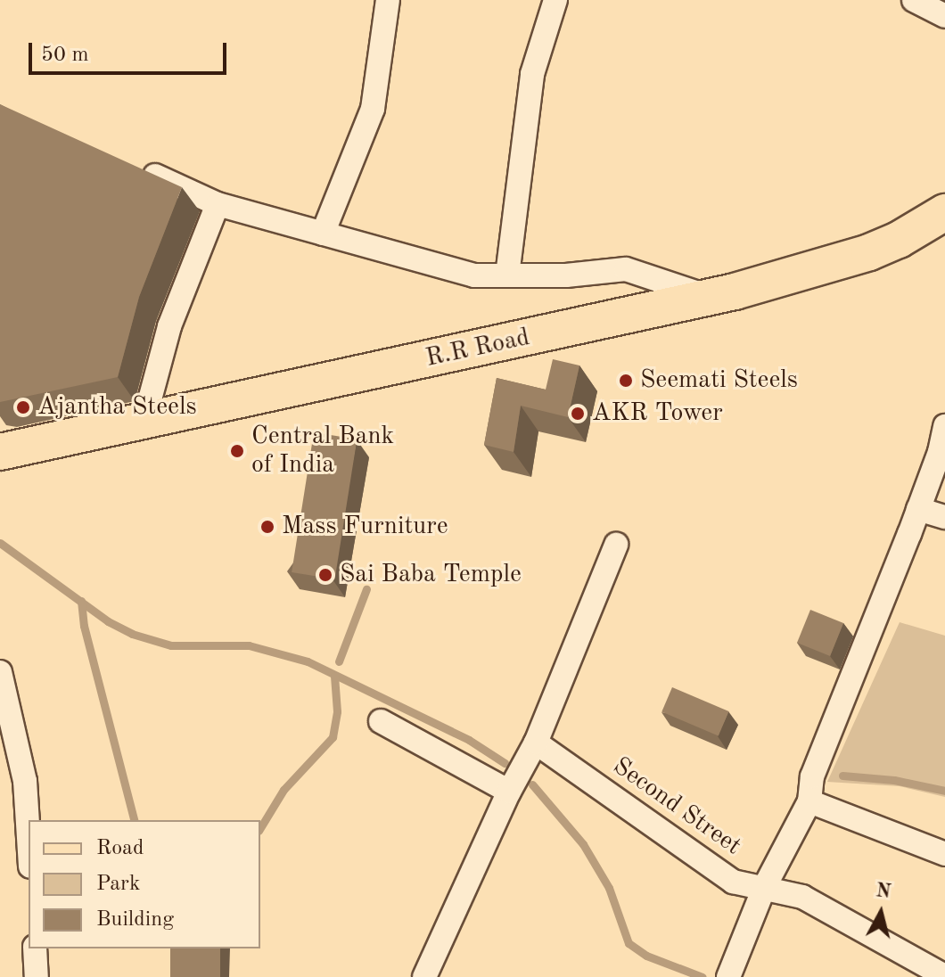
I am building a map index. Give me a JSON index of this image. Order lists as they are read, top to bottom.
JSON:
{
  "streets": {
    "main road": ["R.R Road"],
    "street": ["Second Street"]
  },
  "places": [
    "Seemati Steels",
    "Ajantha Steels",
    "AKR Tower",
    "Central Bank of India",
    "Mass Furniture",
    "Sai Baba Temple"
  ],
  "legend": ["Road", "Park", "Building"],
  "scale_bar": "50 m",
  "north": "top"
}
